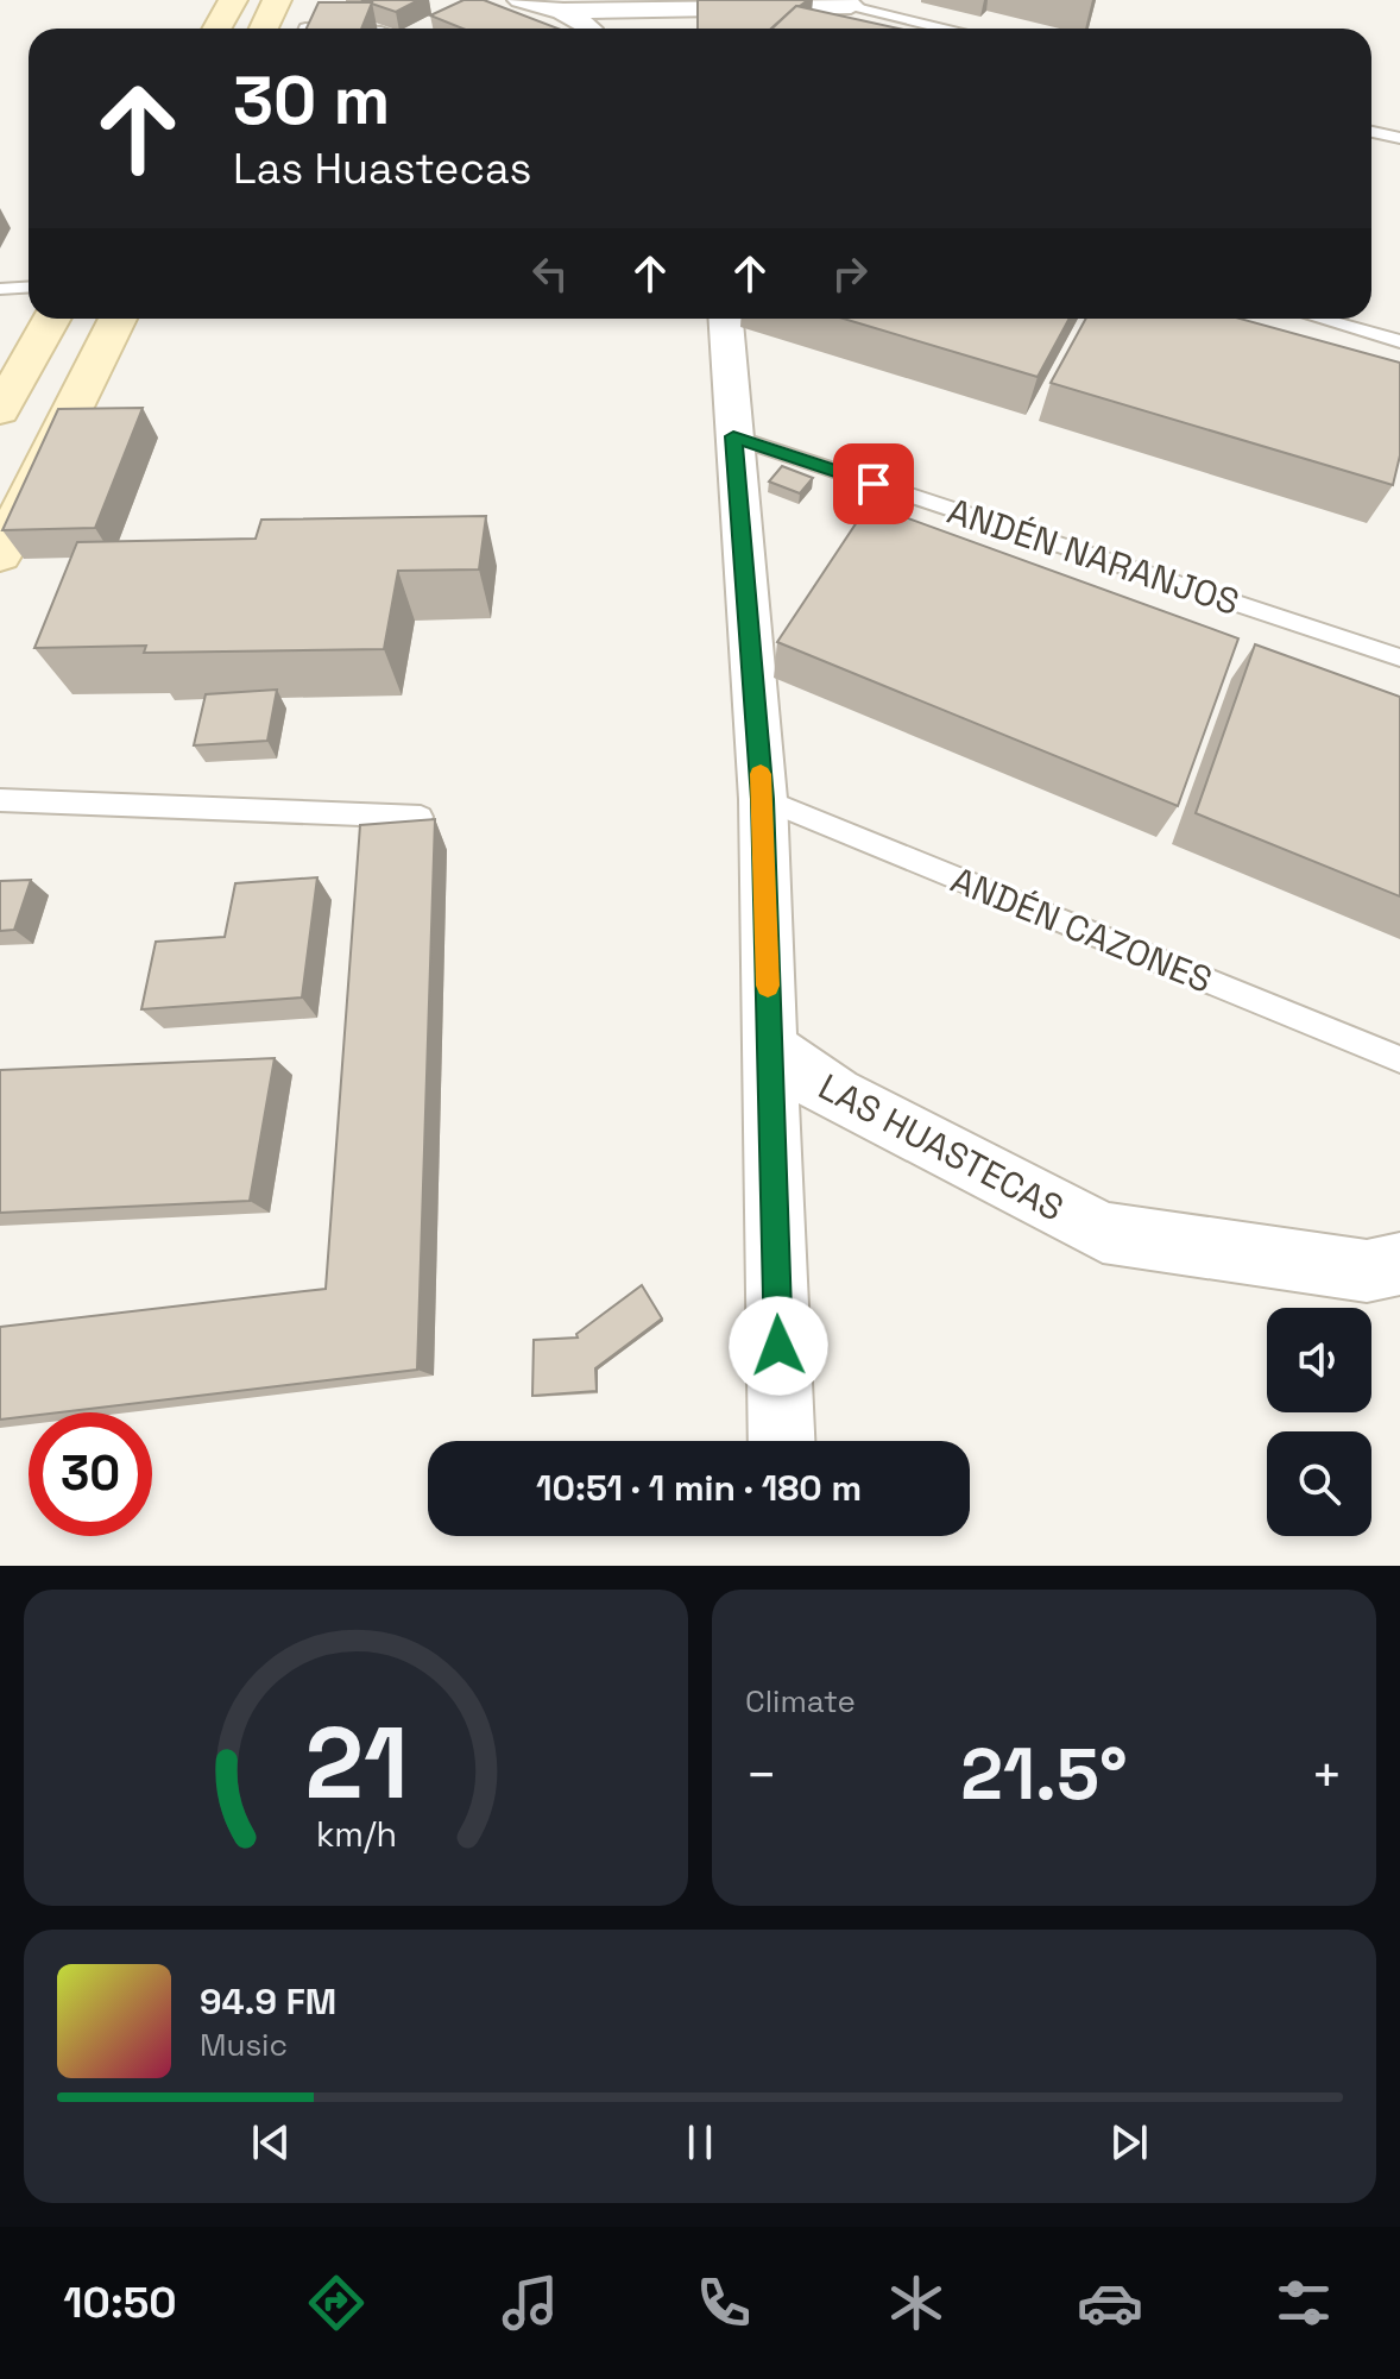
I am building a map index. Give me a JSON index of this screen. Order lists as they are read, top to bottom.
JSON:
{
  "streets": {
    "street": ["LAS HUASTECAS"],
    "lane": ["ANDÉN NARANJOS", "ANDÉN CAZONES"]
  },
  "page": {
    "turn": ["30 m", "Las Huastecas"],
    "limit": "30",
    "trip": "10:51 · 1 min · 180 m",
    "tile": "Climate",
    "heat": ["−", "21.5°", "+"],
    "song": ["94.9 FM", "Music"],
    "tabs": "10:50",
    "gauge": ["21", "km/h"]
  }
}
